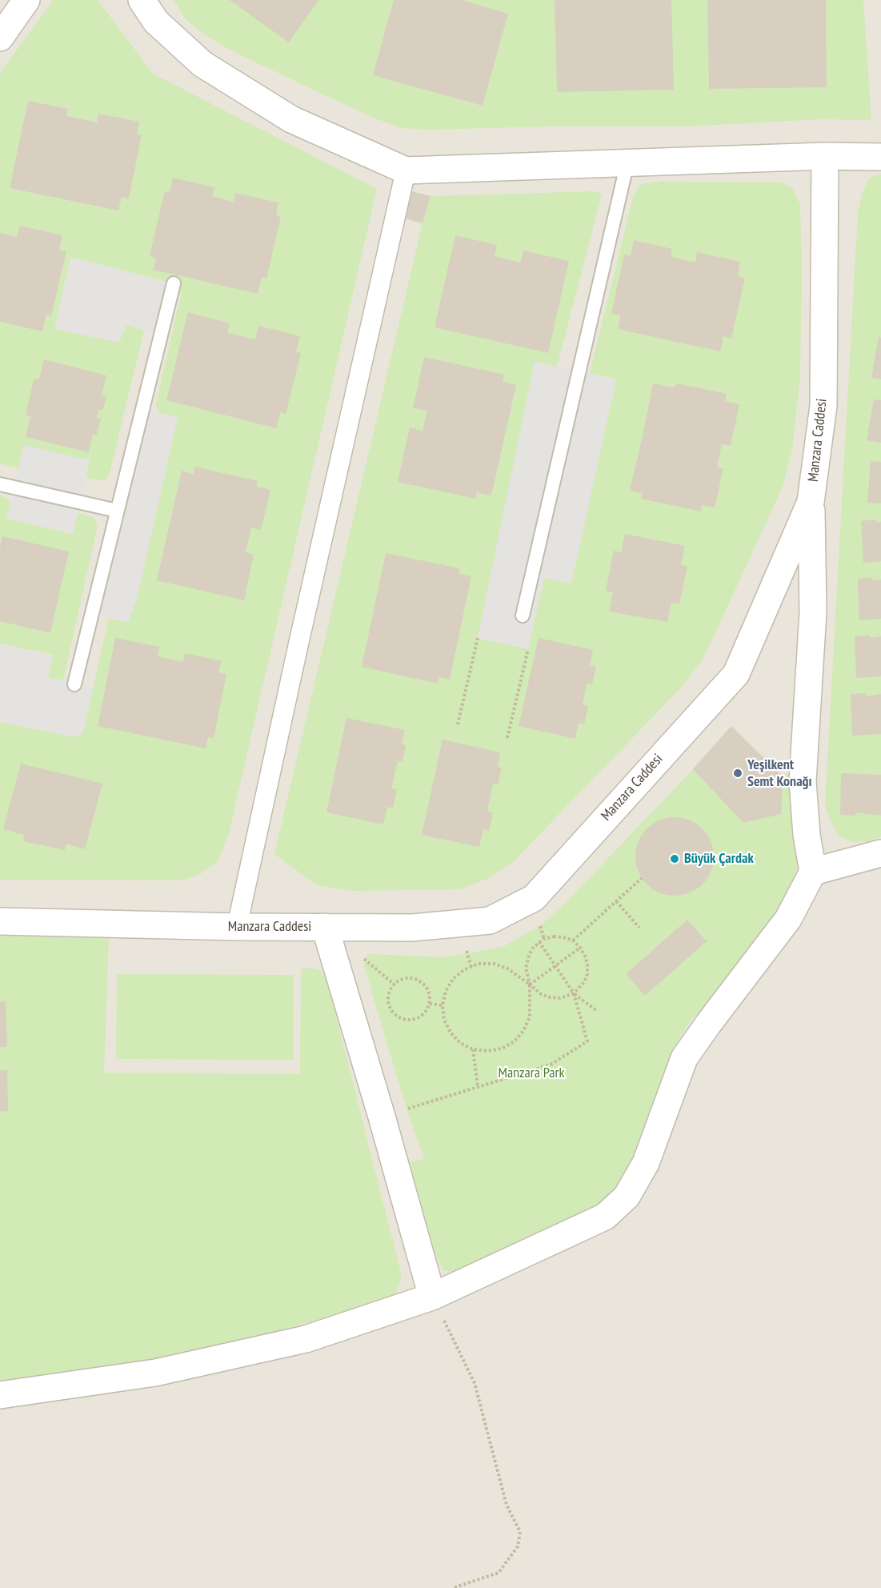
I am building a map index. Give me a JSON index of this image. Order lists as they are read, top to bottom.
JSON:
{
  "streets": {
    "street": ["Manzara Caddesi"]
  },
  "parks": ["Manzara Park"],
  "places": ["Yeşilkent Semt Konağı", "Büyük Çardak"]
}
